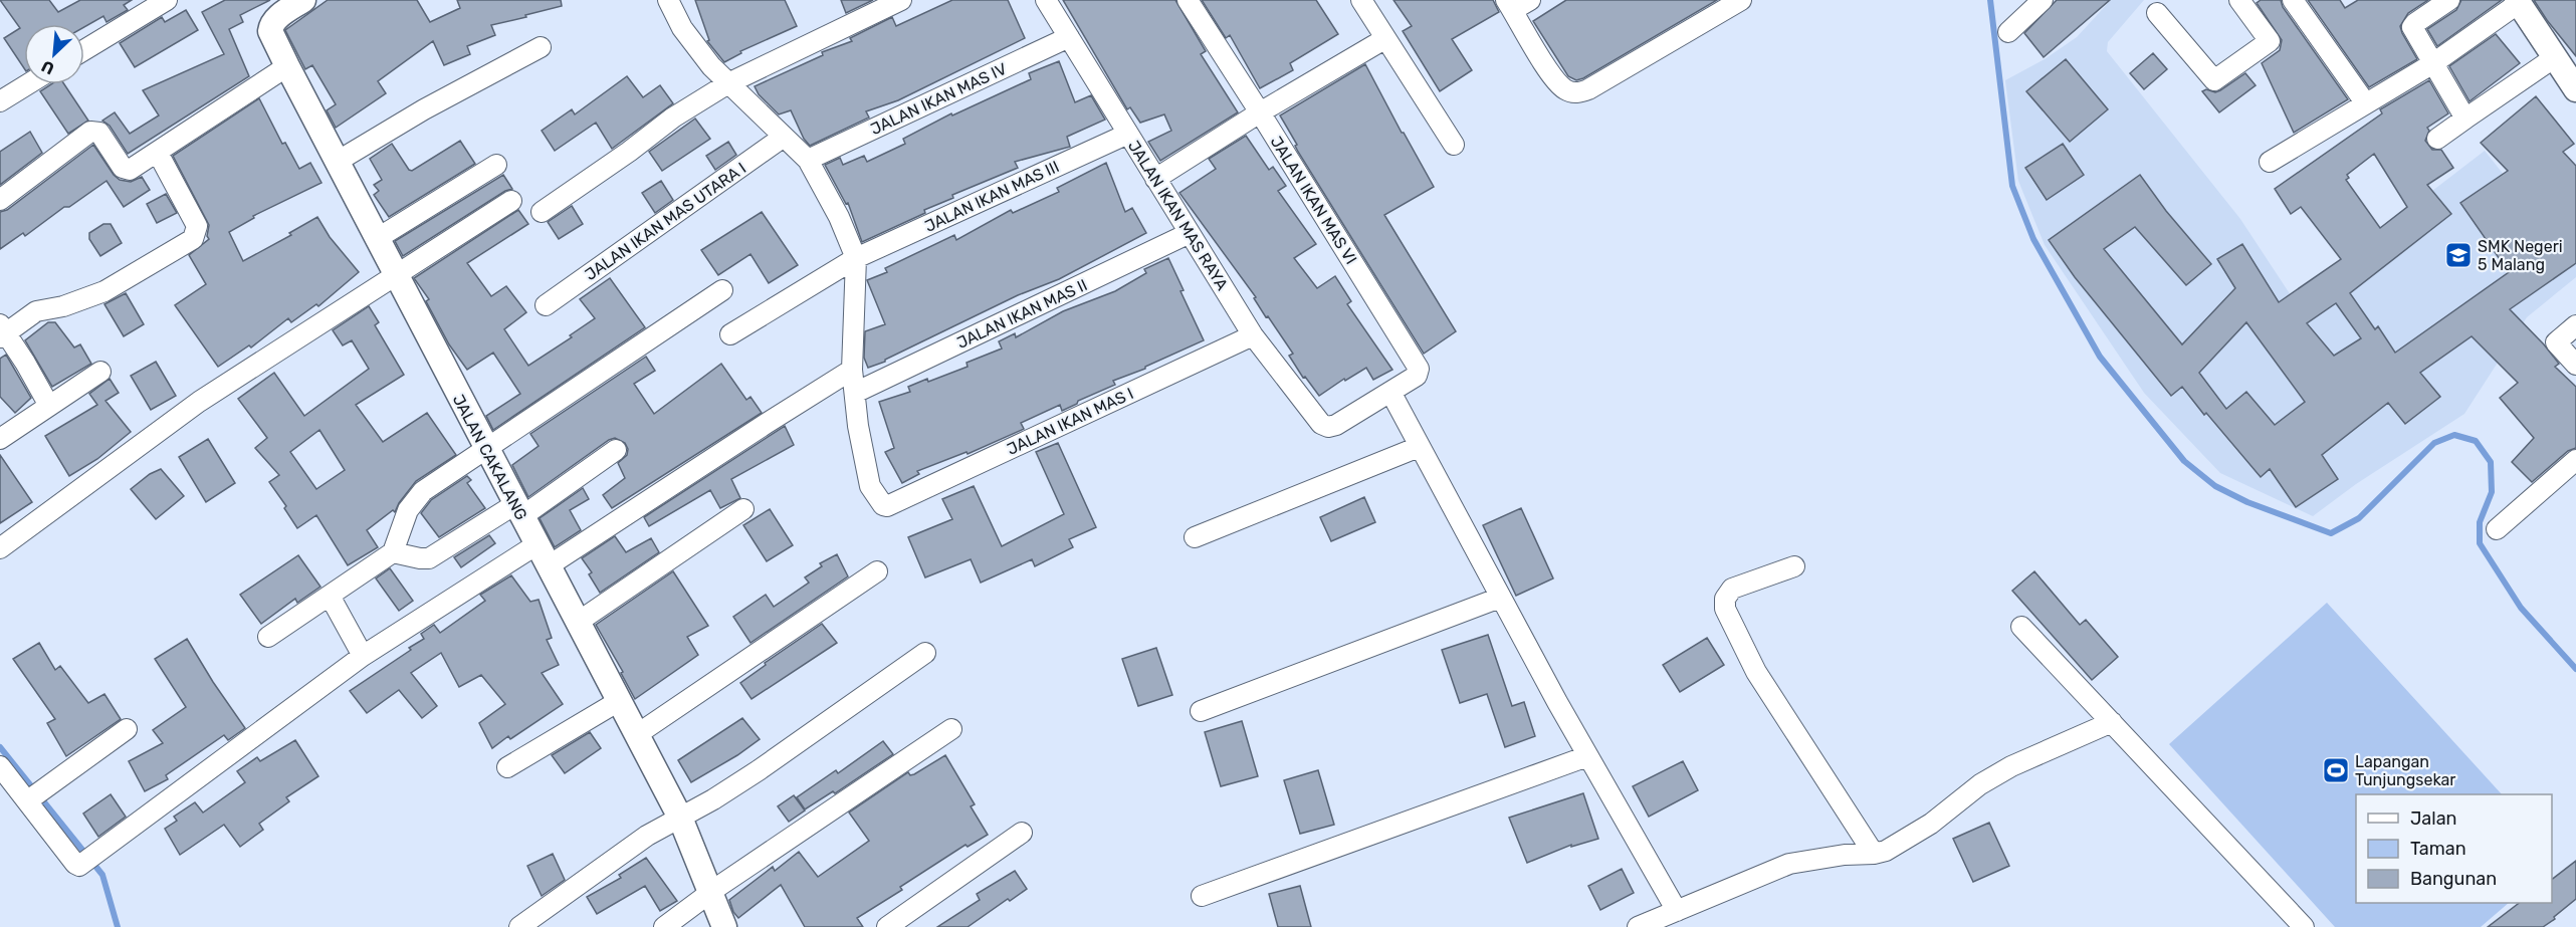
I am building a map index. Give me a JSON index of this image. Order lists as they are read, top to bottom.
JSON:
{
  "streets": {
    "street": [
      "JALAN IKAN MAS IV",
      "JALAN IKAN MAS III",
      "JALAN IKAN MAS VI",
      "JALAN IKAN MAS RAYA",
      "JALAN IKAN MAS UTARA I",
      "JALAN IKAN MAS II",
      "JALAN IKAN MAS I",
      "JALAN CAKALANG"
    ]
  },
  "crossings": [
    ["JALAN IKAN MAS IV", "JALAN IKAN MAS RAYA"],
    ["JALAN IKAN MAS III", "JALAN IKAN MAS RAYA"],
    ["JALAN IKAN MAS VI", "JALAN IKAN MAS RAYA"],
    ["JALAN IKAN MAS RAYA", "JALAN IKAN MAS II"],
    ["JALAN IKAN MAS RAYA", "JALAN IKAN MAS I"],
    ["JALAN IKAN MAS II", "JALAN IKAN MAS I"]
  ],
  "places": {
    "school or university": ["SMK Negeri 5 Malang"],
    "sports": ["Lapangan Tunjungsekar"]
  },
  "legend": ["Jalan", "Taman", "Bangunan"],
  "north": "bottom left"
}
